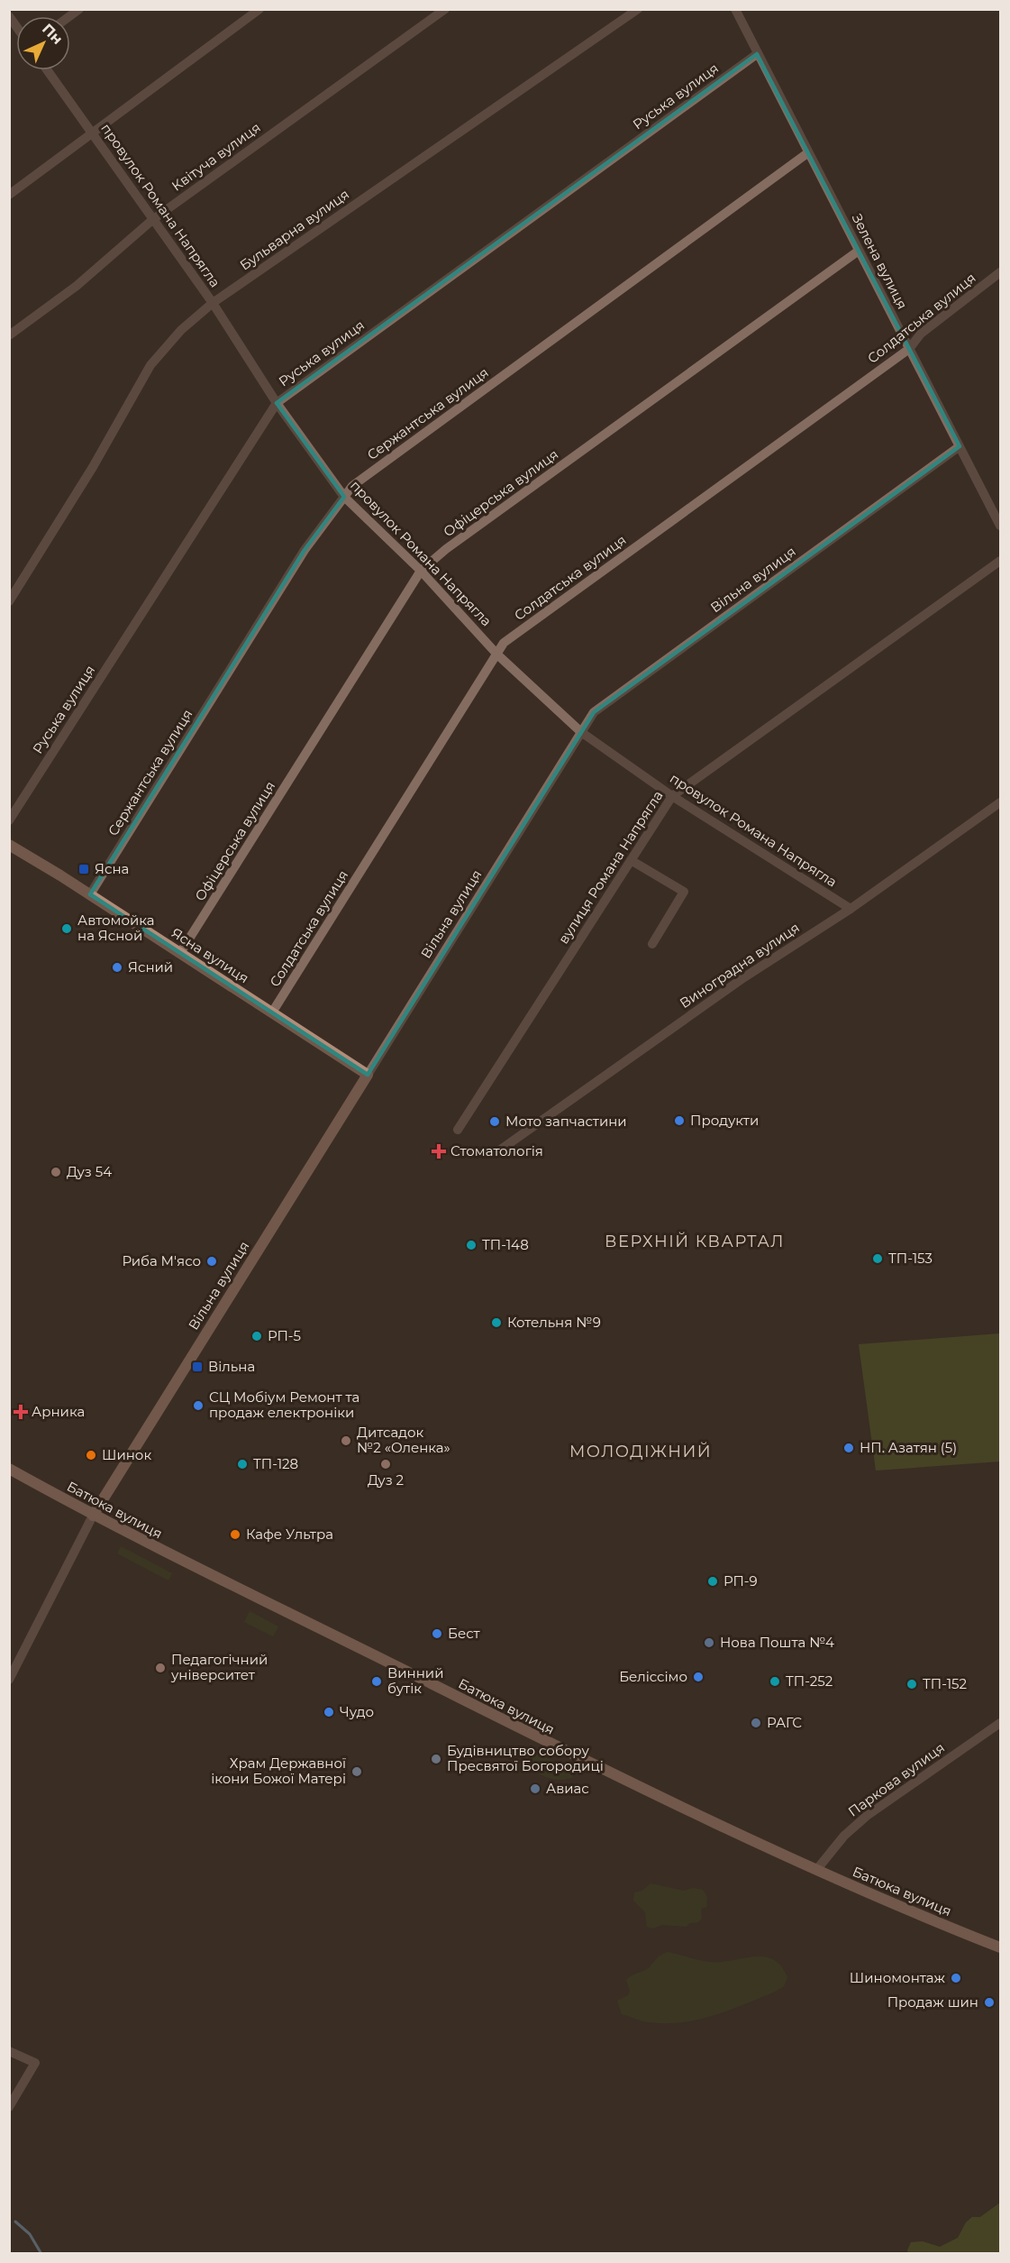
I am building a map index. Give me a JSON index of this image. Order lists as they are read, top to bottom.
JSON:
{
  "streets": {
    "street": [
      "Руська вулиця",
      "Квітуча вулиця",
      "провулок Романа Напрягла",
      "Бульварна вулиця",
      "Зелена вулиця",
      "Солдатська вулиця",
      "Сержантська вулиця",
      "Офіцерська вулиця",
      "Вільна вулиця",
      "вулиця Романа Напрягла",
      "Ясна вулиця",
      "Виноградна вулиця",
      "Батюка вулиця",
      "Паркова вулиця"
    ]
  },
  "crossings": [
    ["Руська вулиця", "провулок Романа Напрягла"],
    ["Руська вулиця", "Зелена вулиця"],
    ["Квітуча вулиця", "провулок Романа Напрягла"],
    ["провулок Романа Напрягла", "Бульварна вулиця"],
    ["провулок Романа Напрягла", "Солдатська вулиця"],
    ["провулок Романа Напрягла", "Сержантська вулиця"],
    ["провулок Романа Напрягла", "Офіцерська вулиця"],
    ["провулок Романа Напрягла", "Вільна вулиця"],
    ["провулок Романа Напрягла", "вулиця Романа Напрягла"],
    ["провулок Романа Напрягла", "Виноградна вулиця"],
    ["Зелена вулиця", "Солдатська вулиця"],
    ["Зелена вулиця", "Сержантська вулиця"],
    ["Зелена вулиця", "Офіцерська вулиця"],
    ["Зелена вулиця", "Вільна вулиця"],
    ["Солдатська вулиця", "Ясна вулиця"],
    ["Сержантська вулиця", "Ясна вулиця"],
    ["Офіцерська вулиця", "Ясна вулиця"],
    ["Вільна вулиця", "Ясна вулиця"],
    ["Вільна вулиця", "Батюка вулиця"],
    ["Батюка вулиця", "Паркова вулиця"]
  ],
  "districts": ["ВЕРХНІЙ КВАРТАЛ", "МОЛОДІЖНИЙ"],
  "places": {
    "transit": ["Ясна", "Вільна"],
    "other": [
      "Автомойка на Ясной",
      "Ясний",
      "Продукти",
      "Мото запчастини",
      "Дуз 54",
      "ТП-148",
      "ТП-153",
      "Риба М'ясо",
      "Котельня №9",
      "РП-5",
      "СЦ Мобіум Ремонт та продаж електроніки",
      "Дитсадок №2 «Оленка»",
      "НП. Азатян (5)",
      "Шинок",
      "ТП-128",
      "Дуз 2",
      "Кафе Ультра",
      "РП-9",
      "Бест",
      "Нова Пошта №4",
      "Педагогічний університет",
      "Беліссімо",
      "Винний бутік",
      "ТП-252",
      "ТП-152",
      "Чудо",
      "РАГС",
      "Будівництво собору Пресвятої Богородиці",
      "Храм Державної ікони Божої Матері",
      "Авиас",
      "Шиномонтаж",
      "Продаж шин"
    ],
    "health": ["Стоматологія", "Арника"]
  },
  "north": "top right"
}
